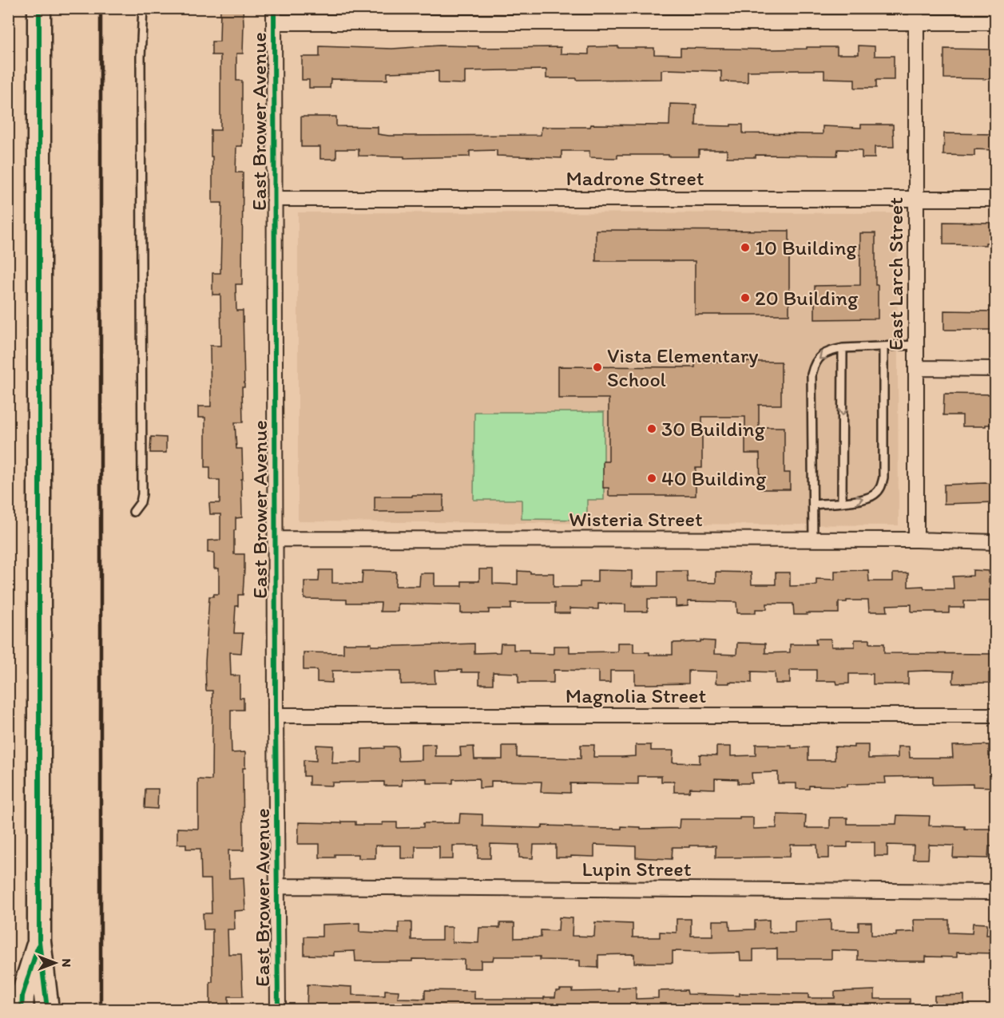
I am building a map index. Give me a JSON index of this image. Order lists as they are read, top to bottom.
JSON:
{
  "streets": {
    "street": [
      "East Brower Avenue",
      "Madrone Street",
      "East Larch Street",
      "Wisteria Street",
      "Magnolia Street",
      "Lupin Street"
    ]
  },
  "crossings": [
    ["East Brower Avenue", "Madrone Street"],
    ["East Brower Avenue", "Wisteria Street"],
    ["East Brower Avenue", "Magnolia Street"],
    ["East Brower Avenue", "Lupin Street"],
    ["Madrone Street", "East Larch Street"],
    ["East Larch Street", "Wisteria Street"]
  ],
  "places": [
    "10 Building",
    "20 Building",
    "Vista Elementary School",
    "30 Building",
    "40 Building"
  ],
  "north": "right"
}
